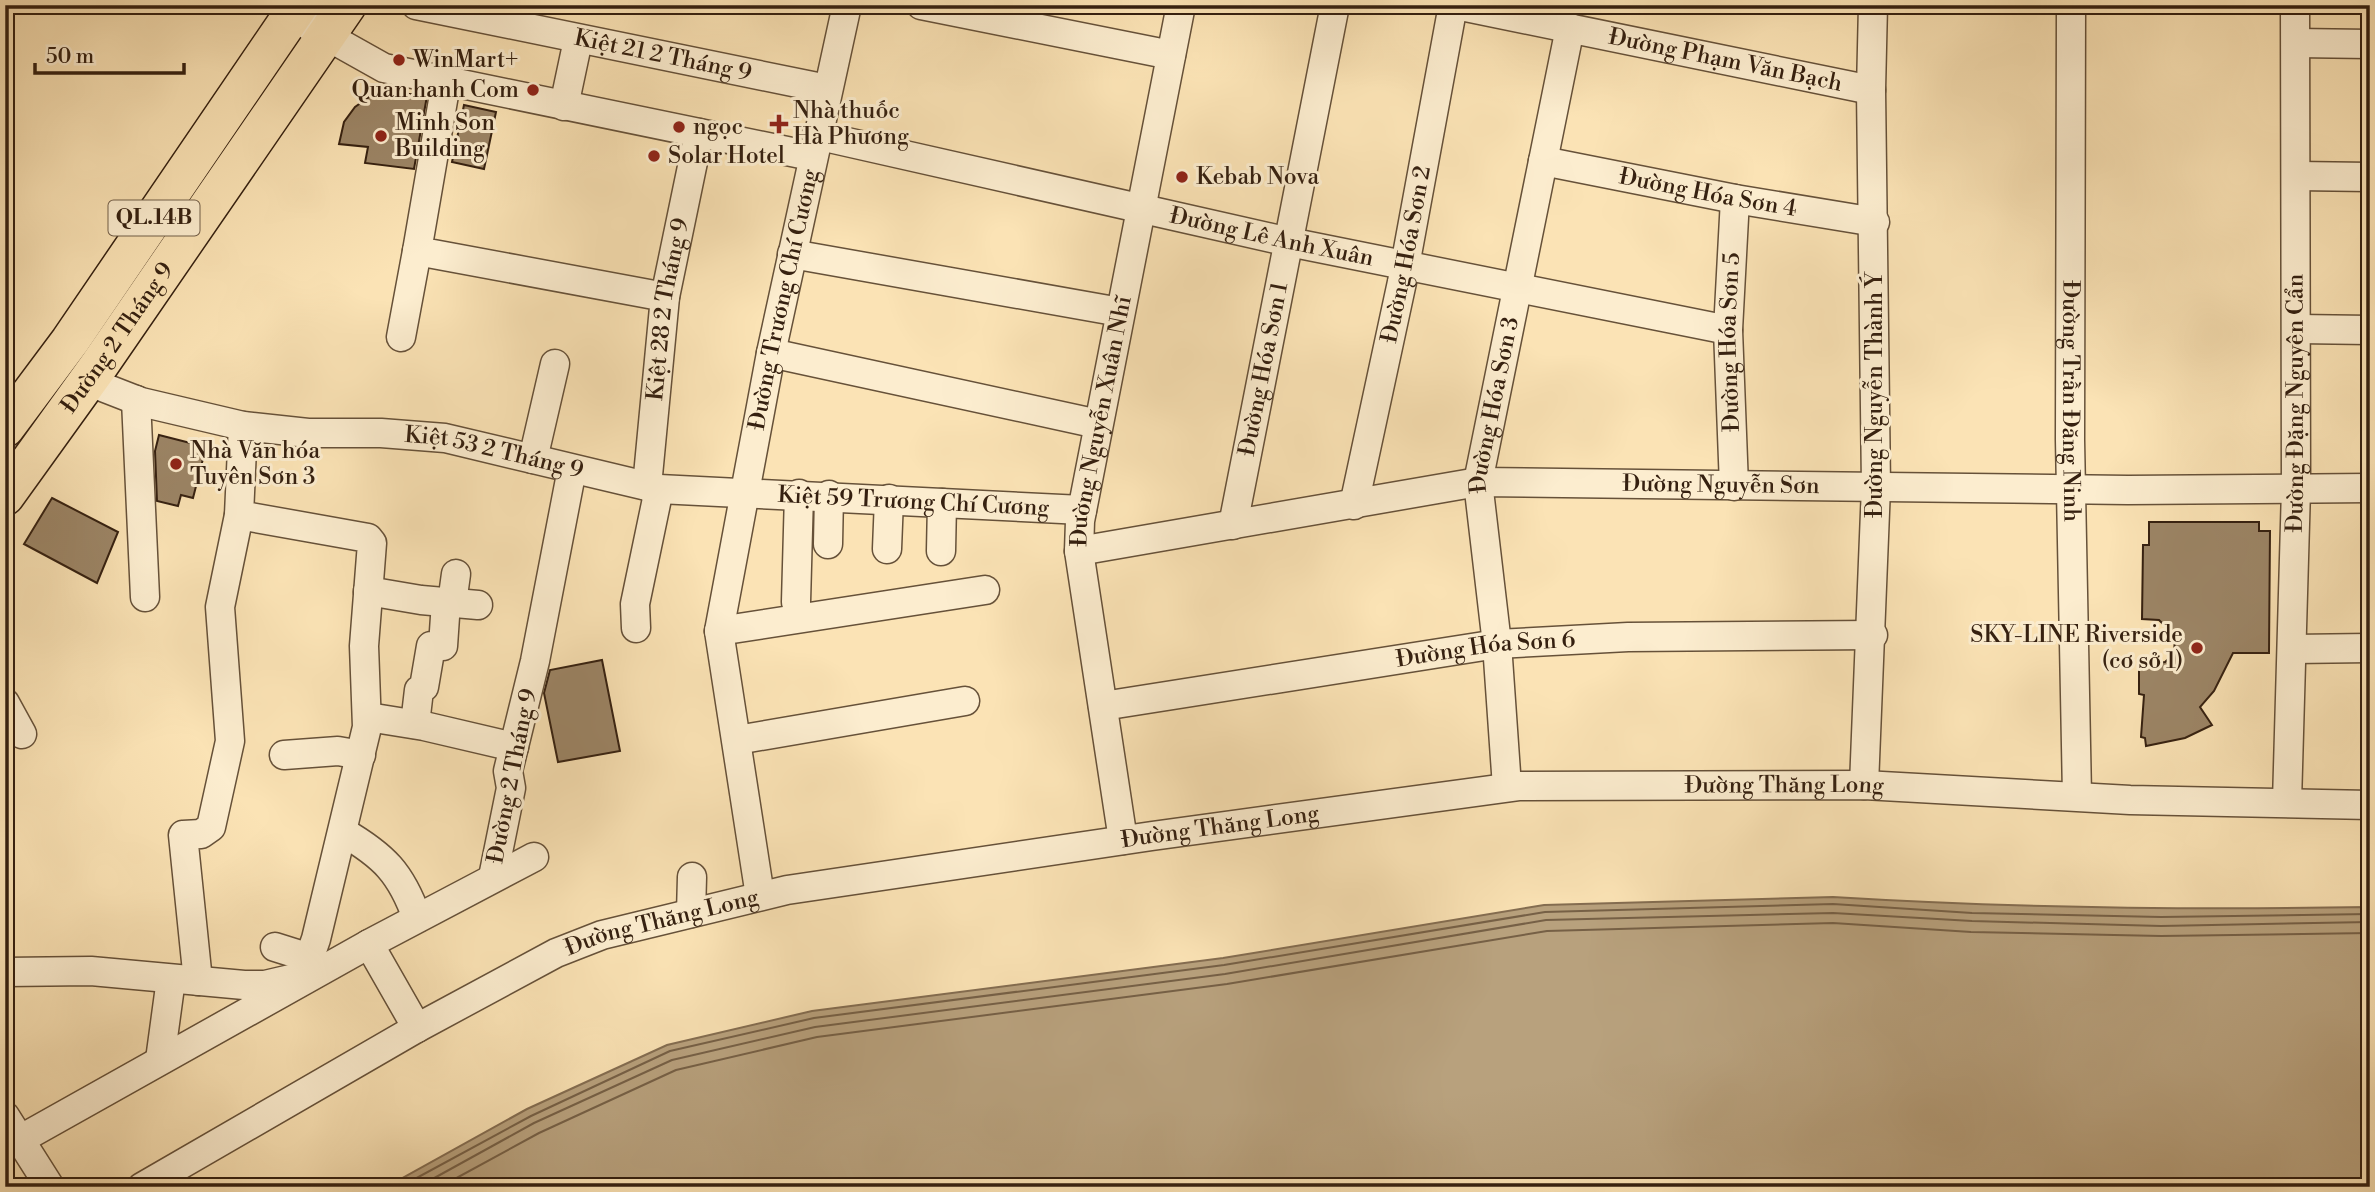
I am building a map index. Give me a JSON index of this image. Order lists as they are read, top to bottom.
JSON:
{
  "streets": {
    "highway": ["QL.14B", "Đường 2 Tháng 9"],
    "street": [
      "Kiệt 21 2 Tháng 9",
      "Đường Phạm Văn Bạch",
      "Đường Hóa Sơn 4",
      "Đường Lê Anh Xuân",
      "Đường Hóa Sơn 2",
      "Đường Trương Chí Cương",
      "Kiệt 28 2 Tháng 9",
      "Đường Hóa Sơn 5",
      "Đường Hóa Sơn 1",
      "Đường Nguyễn Thành Ý",
      "Đường Trần Đăng Ninh",
      "Đường Đặng Nguyên Cẩn",
      "Đường Hóa Sơn 3",
      "Đường Nguyễn Xuân Nhĩ",
      "Kiệt 53 2 Tháng 9",
      "Đường Nguyễn Sơn",
      "Kiệt 59 Trương Chí Cương",
      "Đường Hóa Sơn 6",
      "Đường Thăng Long"
    ]
  },
  "crossings": [
    ["Đường Phạm Văn Bạch", "Đường Hóa Sơn 2"],
    ["Đường Phạm Văn Bạch", "Đường Nguyễn Thành Ý"],
    ["Đường Phạm Văn Bạch", "Đường Hóa Sơn 3"],
    ["Đường Hóa Sơn 4", "Đường Hóa Sơn 5"],
    ["Đường Hóa Sơn 4", "Đường Nguyễn Thành Ý"],
    ["Đường Hóa Sơn 4", "Đường Hóa Sơn 3"],
    ["Đường Lê Anh Xuân", "Đường Hóa Sơn 2"],
    ["Đường Lê Anh Xuân", "Đường Trương Chí Cương"],
    ["Đường Lê Anh Xuân", "Đường Hóa Sơn 5"],
    ["Đường Lê Anh Xuân", "Đường Hóa Sơn 1"],
    ["Đường Lê Anh Xuân", "Đường Hóa Sơn 3"],
    ["Đường Lê Anh Xuân", "Đường Nguyễn Xuân Nhĩ"],
    ["Đường Hóa Sơn 2", "Đường Nguyễn Sơn"],
    ["Đường Trương Chí Cương", "Kiệt 28 2 Tháng 9"],
    ["Đường Trương Chí Cương", "Đường 2 Tháng 9"],
    ["Đường Trương Chí Cương", "Kiệt 53 2 Tháng 9"],
    ["Đường Trương Chí Cương", "Kiệt 59 Trương Chí Cương"],
    ["Đường Trương Chí Cương", "Đường Thăng Long"],
    ["Kiệt 28 2 Tháng 9", "Kiệt 53 2 Tháng 9"],
    ["Đường 2 Tháng 9", "Kiệt 53 2 Tháng 9"],
    ["Đường Hóa Sơn 5", "Đường Nguyễn Sơn"],
    ["Đường Hóa Sơn 1", "Đường Nguyễn Sơn"],
    ["Đường Nguyễn Thành Ý", "Đường Nguyễn Sơn"],
    ["Đường Nguyễn Thành Ý", "Đường Hóa Sơn 6"],
    ["Đường Nguyễn Thành Ý", "Đường Thăng Long"],
    ["Đường Trần Đăng Ninh", "Đường Nguyễn Sơn"],
    ["Đường Trần Đăng Ninh", "Đường Thăng Long"],
    ["Đường Đặng Nguyên Cẩn", "Đường Nguyễn Sơn"],
    ["Đường Đặng Nguyên Cẩn", "Đường Thăng Long"],
    ["Đường Hóa Sơn 3", "Đường Nguyễn Sơn"],
    ["Đường Hóa Sơn 3", "Đường Hóa Sơn 6"],
    ["Đường Hóa Sơn 3", "Đường Thăng Long"],
    ["Đường Nguyễn Xuân Nhĩ", "Đường Nguyễn Sơn"],
    ["Đường Nguyễn Xuân Nhĩ", "Kiệt 59 Trương Chí Cương"],
    ["Đường Nguyễn Xuân Nhĩ", "Đường Hóa Sơn 6"],
    ["Đường Nguyễn Xuân Nhĩ", "Đường Thăng Long"],
    ["Kiệt 53 2 Tháng 9", "Kiệt 59 Trương Chí Cương"]
  ],
  "places": {
    "other": [
      "WinMart+",
      "Quan hanh Com",
      "ngọc",
      "Minh Son Building",
      "Solar Hotel",
      "Kebab Nova",
      "Nhà Văn hóa Tuyên Sơn 3",
      "SKY-LINE Riverside (cơ sở 1)"
    ],
    "health": ["Nhà thuốc Hà Phương"]
  },
  "scale_bar": "50 m"
}
